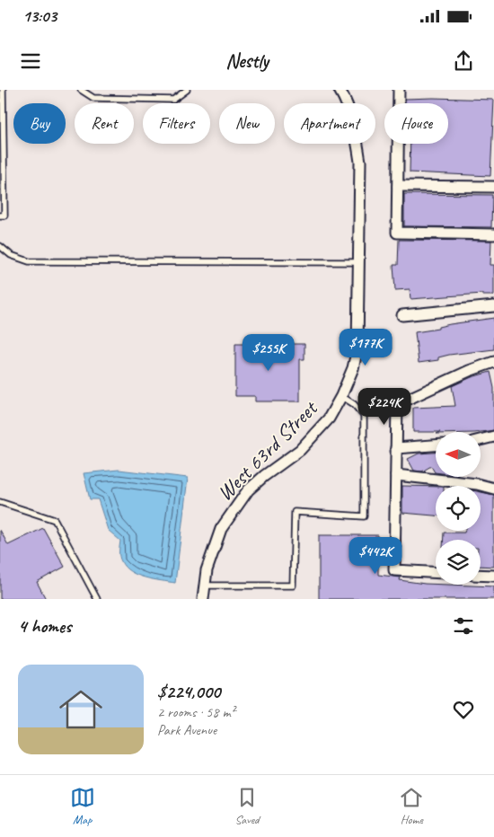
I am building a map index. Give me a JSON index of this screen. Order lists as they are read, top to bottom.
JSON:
{
  "streets": {
    "street": ["West 63rd Street"]
  },
  "north": "left",
  "page": {
    "status": "13:03",
    "header": "Nestly",
    "chip": [
      "Buy",
      "Rent",
      "Filters",
      "New",
      "Apartment",
      "House"
    ],
    "price": [
      "$177K",
      "$255K",
      "$224K",
      "$442K"
    ],
    "heading": "4 homes",
    "list": [
      {
        "name": "$224,000",
        "note": "2 rooms · 58 m² · Park Avenue"
      }
    ],
    "tabs": ["Map", "Saved", "Home"]
  }
}
